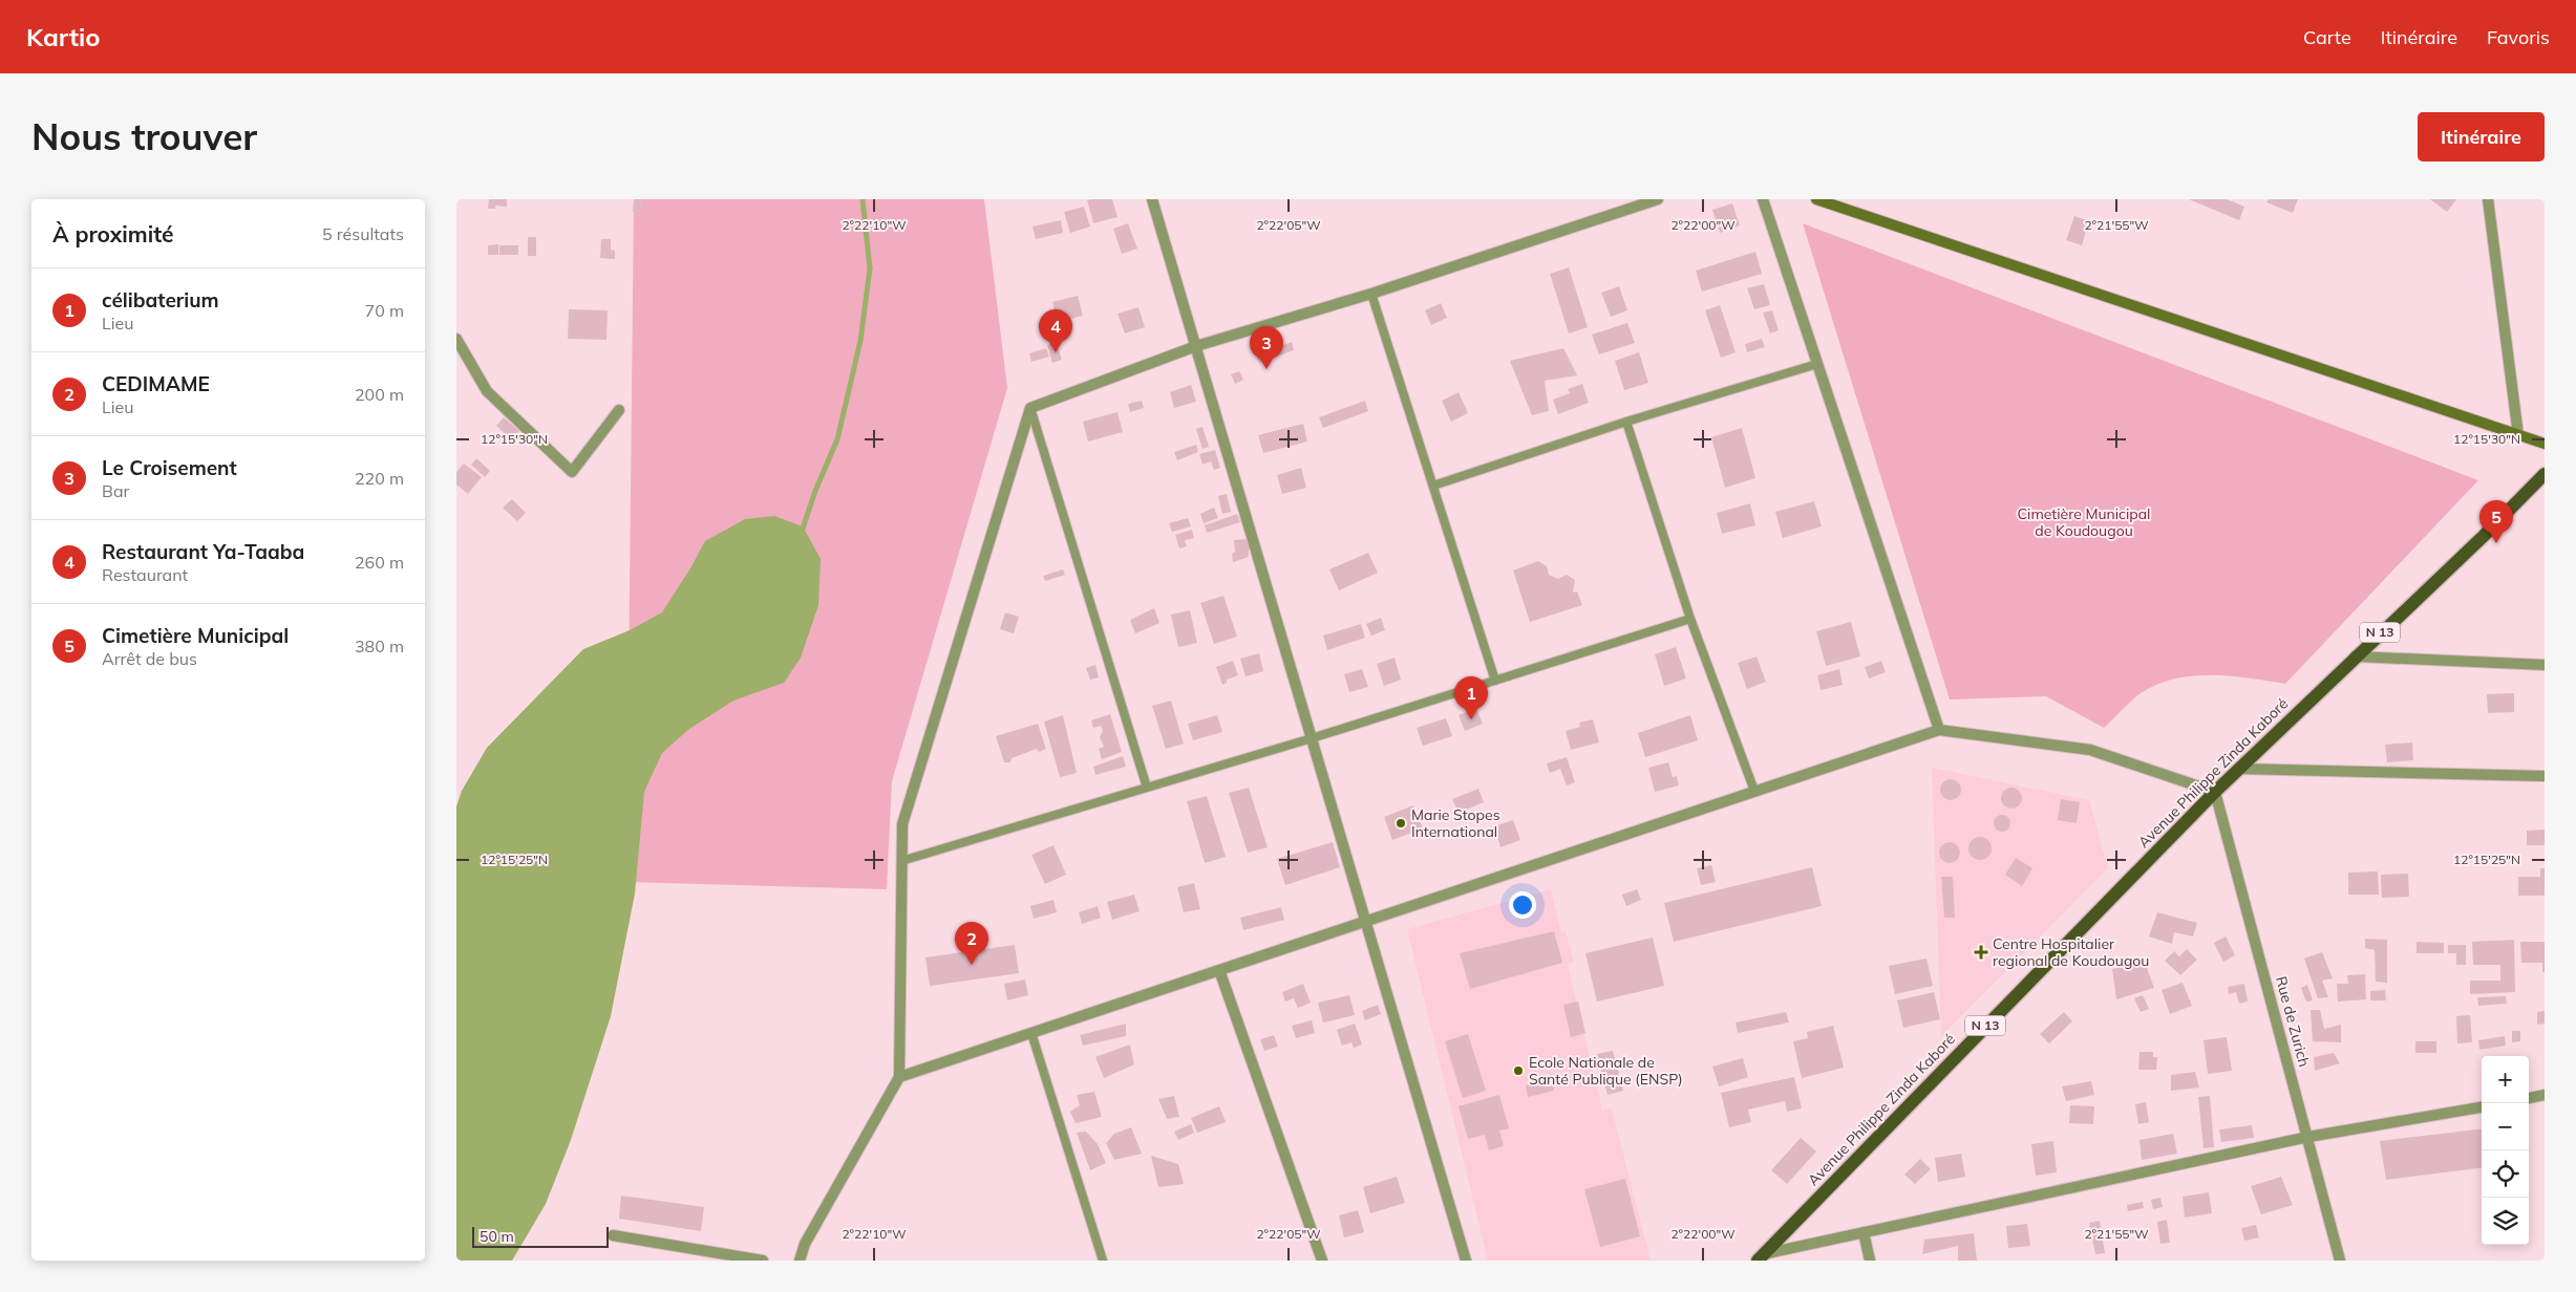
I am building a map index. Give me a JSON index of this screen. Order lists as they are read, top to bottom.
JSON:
{
  "streets": {
    "main road": ["N 13", "Avenue Philippe Zinda Kaboré"],
    "street": ["Rue de Zurich"]
  },
  "crossings": [
    ["Avenue Philippe Zinda Kaboré", "Rue de Zurich"]
  ],
  "parks": ["Cimetière Municipal de Koudougou"],
  "places": {
    "other": ["Marie Stopes International", "Ecole Nationale de Santé Publique (ENSP)"],
    "health": ["Centre Hospitalier regional de Koudougou"]
  },
  "scale_bar": "50 m",
  "page": {
    "header": "Kartio",
    "nav": ["Carte", "Itinéraire", "Favoris"],
    "buttons": "Itinéraire",
    "title": "Nous trouver",
    "heading": ["À proximité", "5 résultats"],
    "list": [
      {
        "mark": "1",
        "name": "célibaterium",
        "note": "Lieu",
        "value": "70 m"
      },
      {
        "mark": "2",
        "name": "CEDIMAME",
        "note": "Lieu",
        "value": "200 m"
      },
      {
        "mark": "3",
        "name": "Le Croisement",
        "note": "Bar",
        "value": "220 m"
      },
      {
        "mark": "4",
        "name": "Restaurant Ya-Taaba",
        "note": "Restaurant",
        "value": "260 m"
      },
      {
        "mark": "5",
        "name": "Cimetière Municipal",
        "note": "Arrêt de bus",
        "value": "380 m"
      }
    ],
    "pins": [
      "4",
      "3",
      "5",
      "1",
      "2"
    ],
    "map_buttons": ["+", "−"],
    "scale": "50 m"
  },
  "coordinates": [
    "2°22'10\"W",
    "2°22'05\"W",
    "2°22'00\"W",
    "2°21'55\"W",
    "12°15'30\"N",
    "12°15'25\"N"
  ]
}
